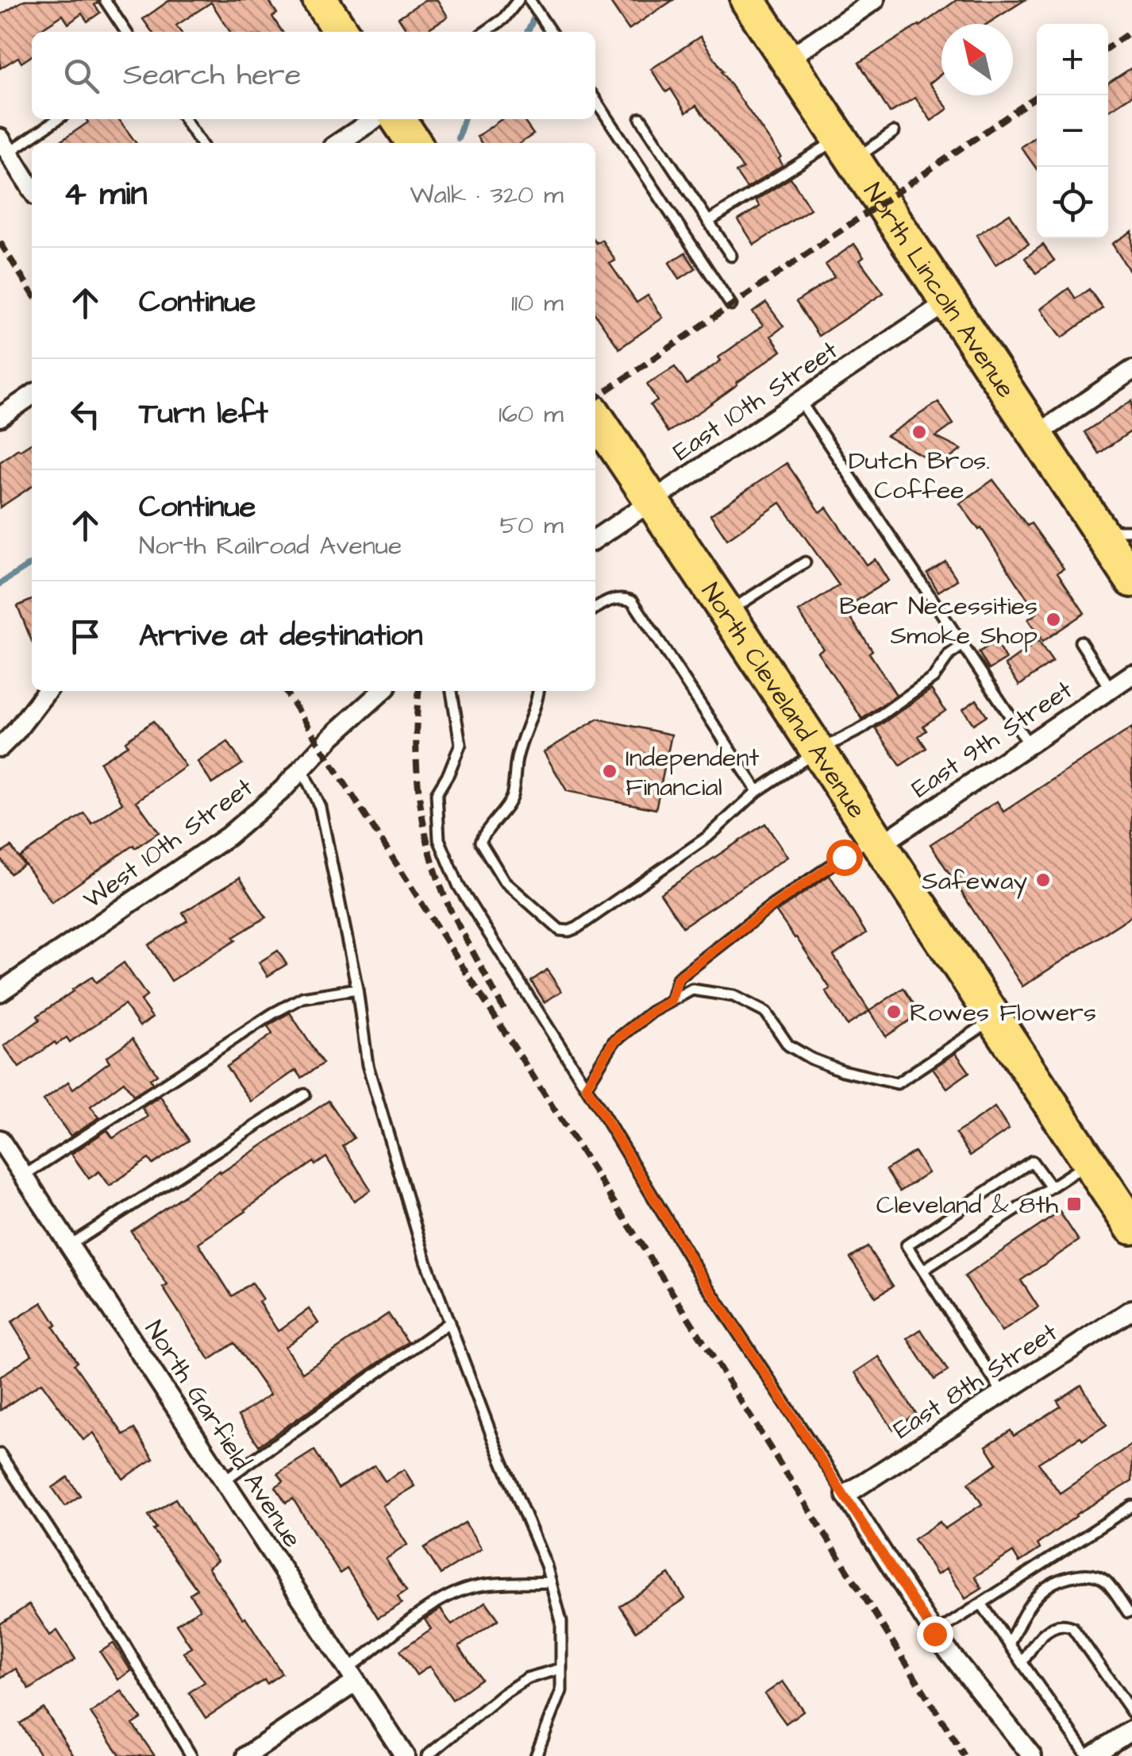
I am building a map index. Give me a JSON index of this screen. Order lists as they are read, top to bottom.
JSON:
{
  "streets": {
    "highway": ["North Lincoln Avenue", "North Cleveland Avenue"],
    "street": [
      "East 10th Street",
      "East 9th Street",
      "West 10th Street",
      "East 8th Street",
      "North Garfield Avenue"
    ]
  },
  "crossings": [
    ["North Lincoln Avenue", "East 10th Street"],
    ["East 10th Street", "North Cleveland Avenue"],
    ["North Cleveland Avenue", "East 9th Street"]
  ],
  "places": {
    "other": [
      "Dutch Bros. Coffee",
      "Bear Necessities Smoke Shop",
      "Independent Financial",
      "Safeway",
      "Rowes Flowers"
    ],
    "transit": ["Cleveland & 8th"]
  },
  "north": "top left",
  "page": {
    "map_buttons": ["+", "−"],
    "search": "Search here",
    "heading": ["4 min", "Walk · 320 m"],
    "list": [
      ["Continue", "110 m"],
      ["Turn left", "160 m"],
      ["Continue", "North Railroad Avenue", "50 m"],
      "Arrive at destination"
    ]
  }
}
